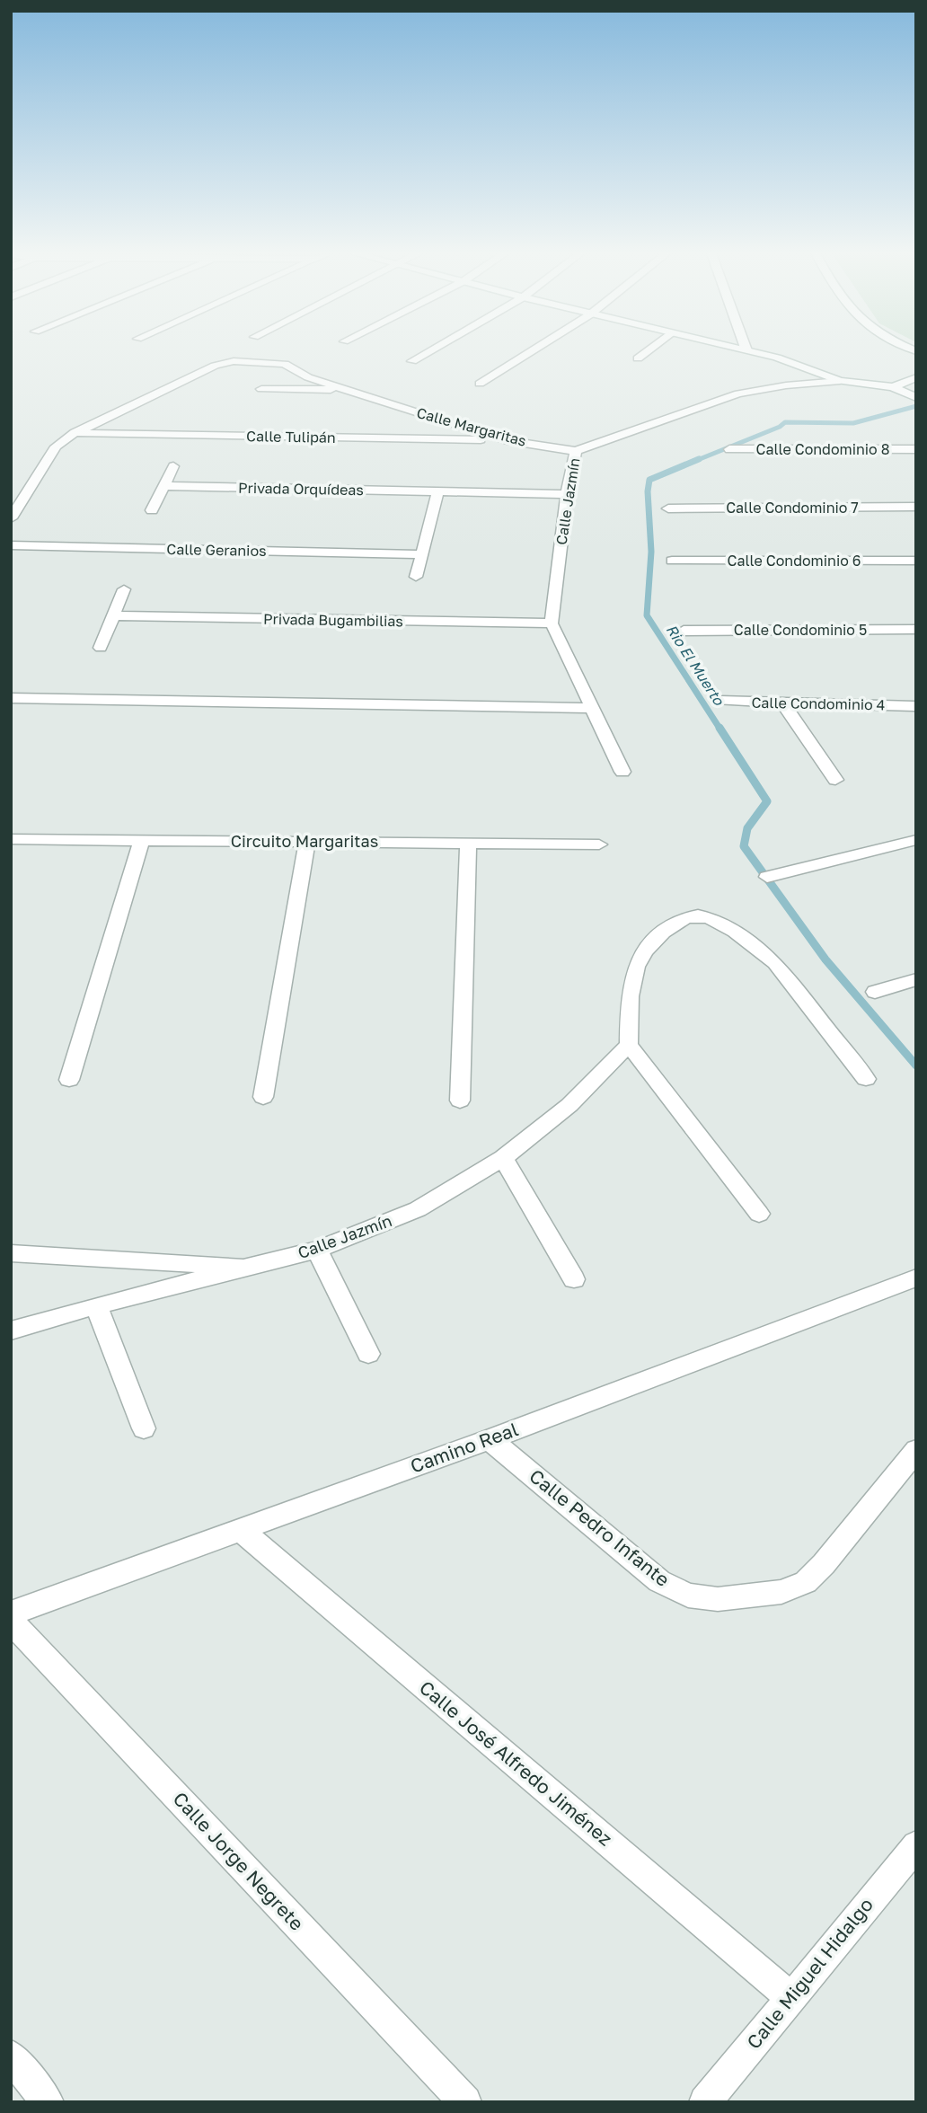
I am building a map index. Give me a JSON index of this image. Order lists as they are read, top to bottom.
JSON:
{
  "streets": {
    "street": [
      "Calle Margaritas",
      "Calle Tulipán",
      "Calle Condominio 8",
      "Privada Orquídeas",
      "Calle Jazmín",
      "Calle Condominio 7",
      "Calle Geranios",
      "Calle Condominio 6",
      "Privada Bugambilias",
      "Calle Condominio 5",
      "Calle Condominio 4",
      "Circuito Margaritas",
      "Camino Real",
      "Calle Pedro Infante",
      "Calle José Alfredo Jiménez",
      "Calle Jorge Negrete",
      "Calle Miguel Hidalgo"
    ]
  },
  "crossings": [
    ["Calle Margaritas", "Calle Tulipán"],
    ["Calle Margaritas", "Calle Jazmín"],
    ["Privada Orquídeas", "Calle Jazmín"],
    ["Calle Jazmín", "Privada Bugambilias"],
    ["Camino Real", "Calle Pedro Infante"],
    ["Camino Real", "Calle José Alfredo Jiménez"],
    ["Calle José Alfredo Jiménez", "Calle Miguel Hidalgo"]
  ],
  "water": ["Rio El Muerto"]
}
